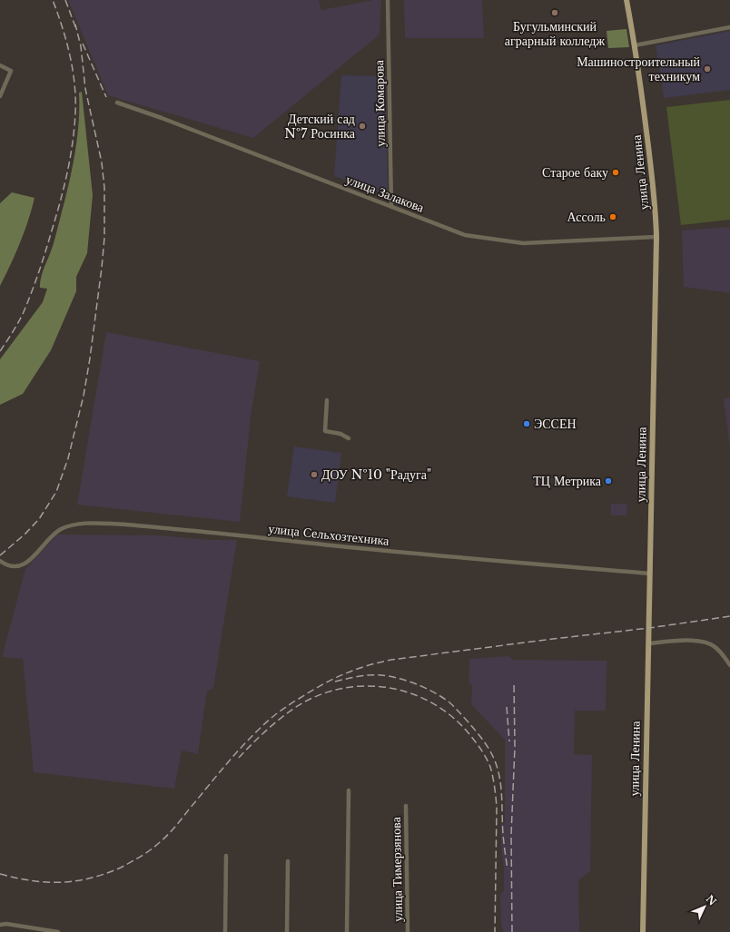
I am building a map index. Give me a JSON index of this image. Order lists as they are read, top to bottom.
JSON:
{
  "streets": {
    "main road": ["улица Ленина"],
    "street": [
      "улица Комарова",
      "улица Залакова",
      "улица Сельхозтехника",
      "улица Тимерзянова"
    ]
  },
  "crossings": [
    ["улица Комарова", "улица Залакова"],
    ["улица Ленина", "улица Залакова"],
    ["улица Ленина", "улица Сельхозтехника"]
  ],
  "places": [
    "Бугульминский аграрный колледж",
    "Машиностроительный техникум",
    "Детский сад №7 Росинка",
    "Старое баку",
    "Ассоль",
    "ЭССЕН",
    "ДОУ №10 \"Радуга\"",
    "ТЦ Метрика"
  ],
  "north": "top right"
}
